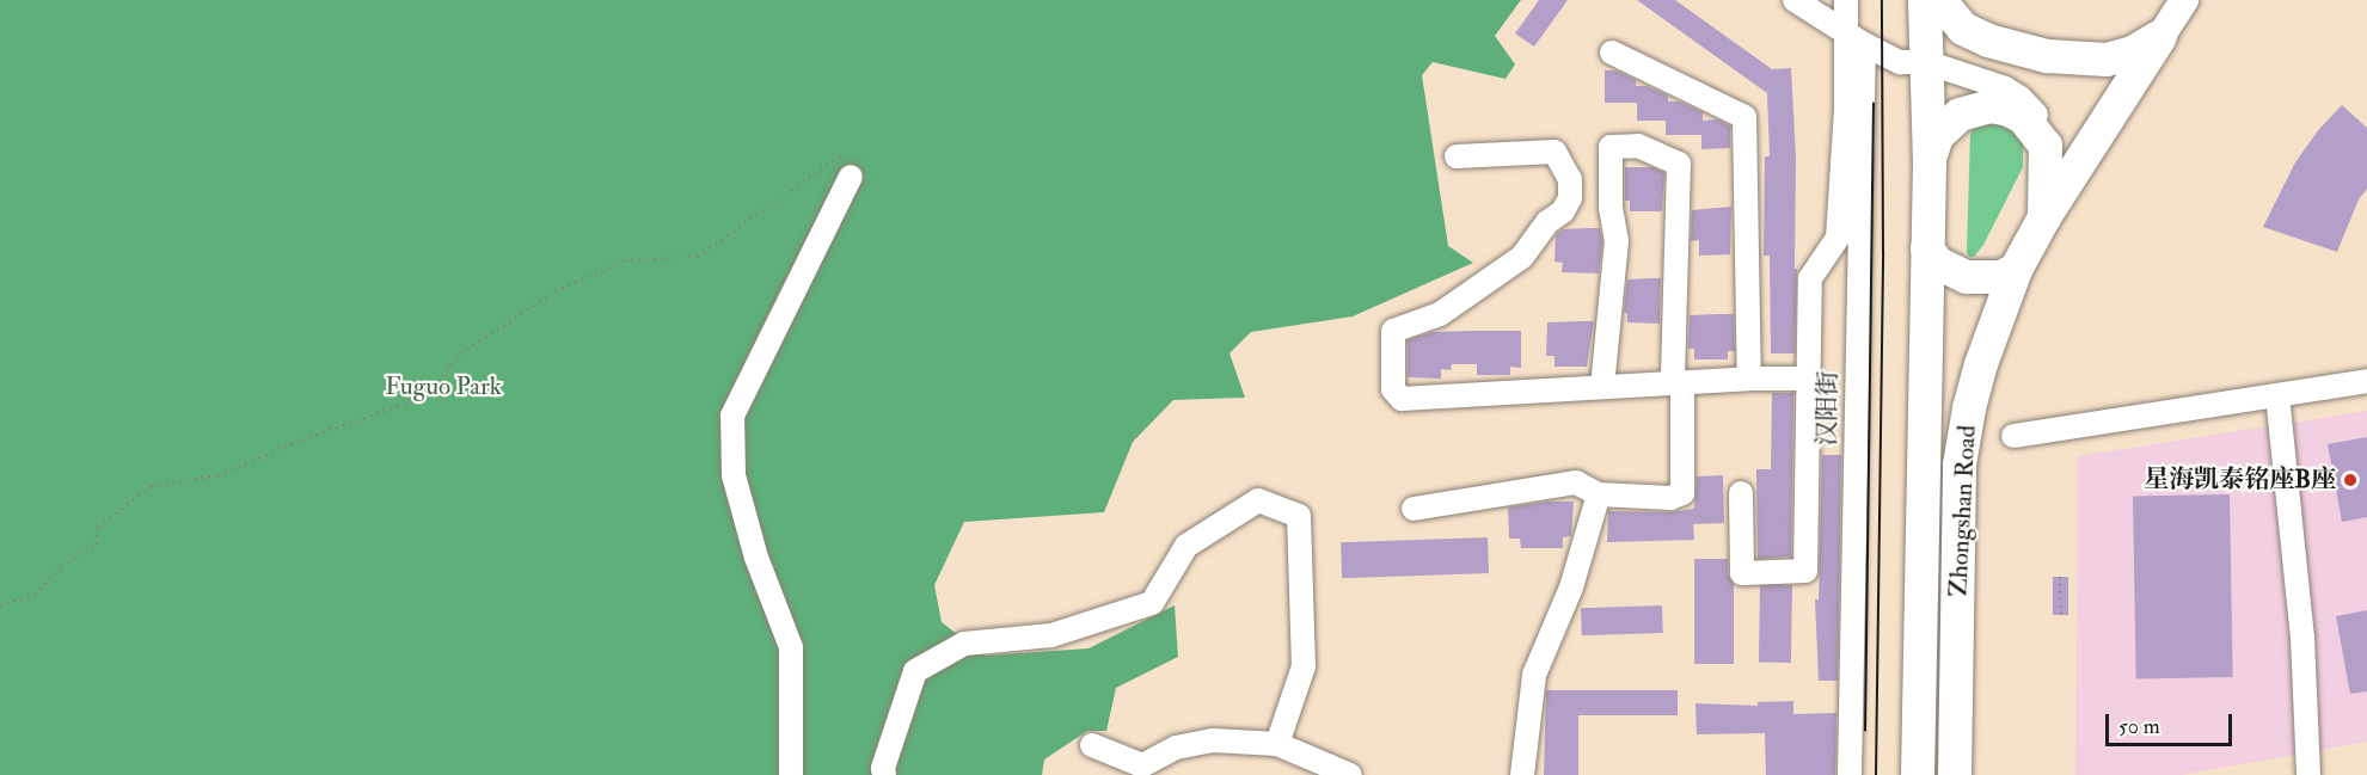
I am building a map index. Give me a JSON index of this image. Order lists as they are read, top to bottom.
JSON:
{
  "streets": {
    "highway": ["Zhongshan Road"],
    "street": ["汉阳街"]
  },
  "parks": ["Fuguo Park"],
  "places": ["星海凯泰铭座B座"],
  "scale_bar": "50 m"
}
